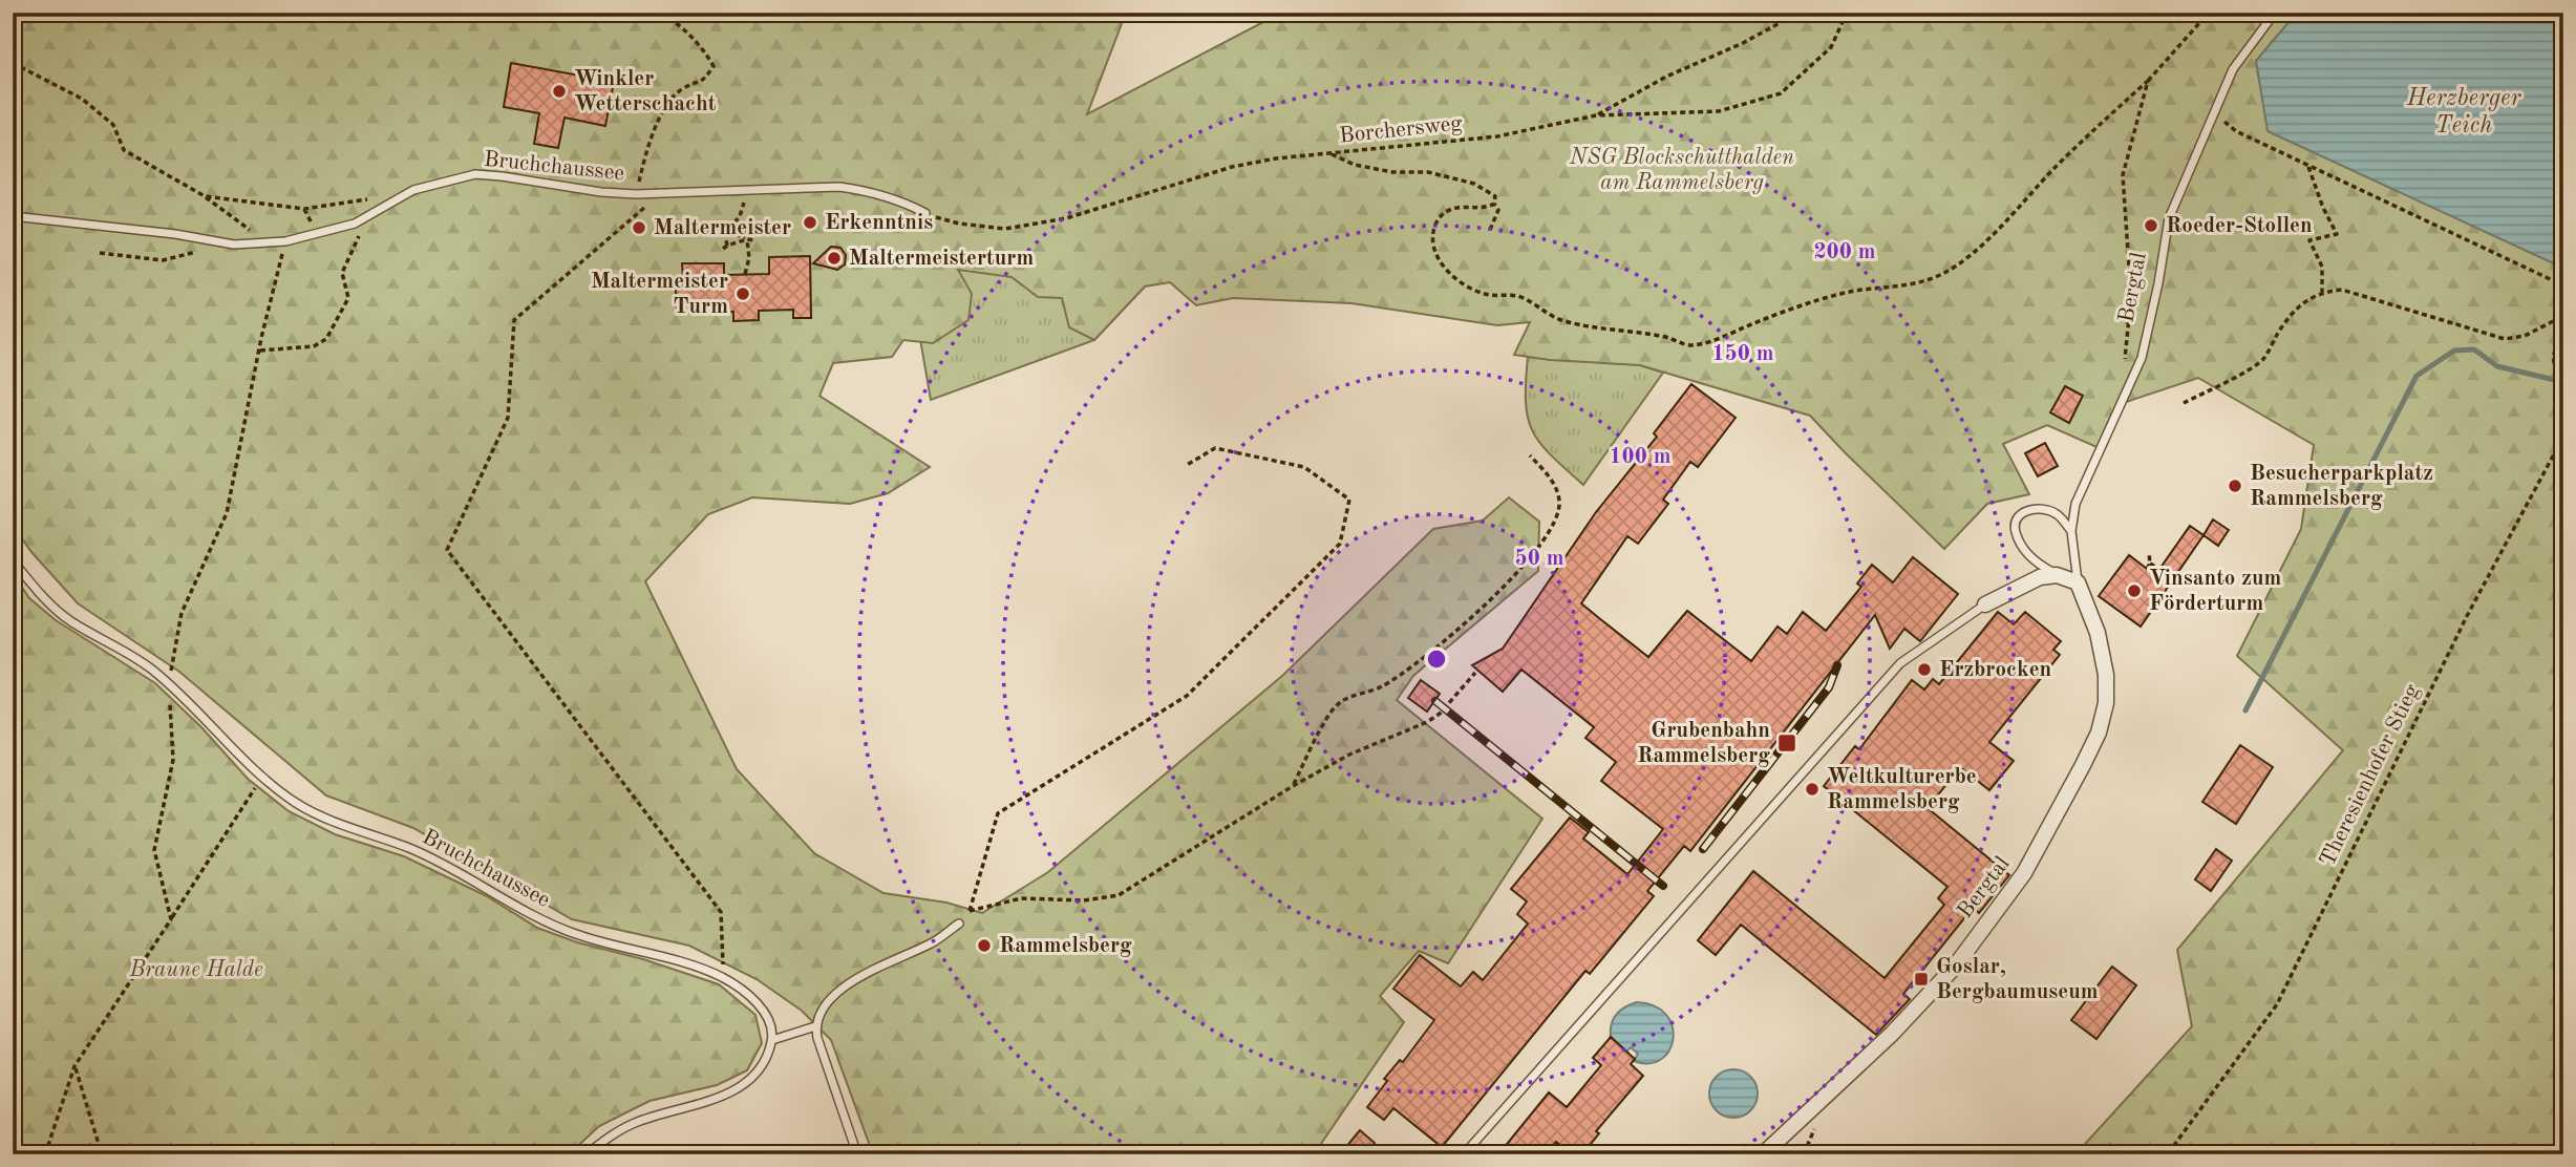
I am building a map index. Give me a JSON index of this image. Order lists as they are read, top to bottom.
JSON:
{
  "streets": {
    "street": ["Bergtal"],
    "lane": ["Bruchchaussee"],
    "path": ["Borchersweg", "Theresienhofer Stieg"]
  },
  "crossings": [
    ["Borchersweg", "Bruchchaussee"]
  ],
  "water": ["Herzberger Teich"],
  "parks": ["NSG Blockschutthalden am Rammelsberg", "Braune Halde"],
  "places": {
    "other": [
      "Winkler Wetterschacht",
      "Erkenntnis",
      "Roeder-Stollen",
      "Maltermeister",
      "Maltermeisterturm",
      "Maltermeister Turm",
      "Besucherparkplatz Rammelsberg",
      "Vinsanto zum Förderturm",
      "Erzbrocken",
      "Weltkulturerbe Rammelsberg",
      "Rammelsberg"
    ],
    "transit": ["Grubenbahn Rammelsberg", "Goslar, Bergbaumuseum"]
  },
  "rings": [
    "200 m",
    "150 m",
    "100 m",
    "50 m"
  ]
}
